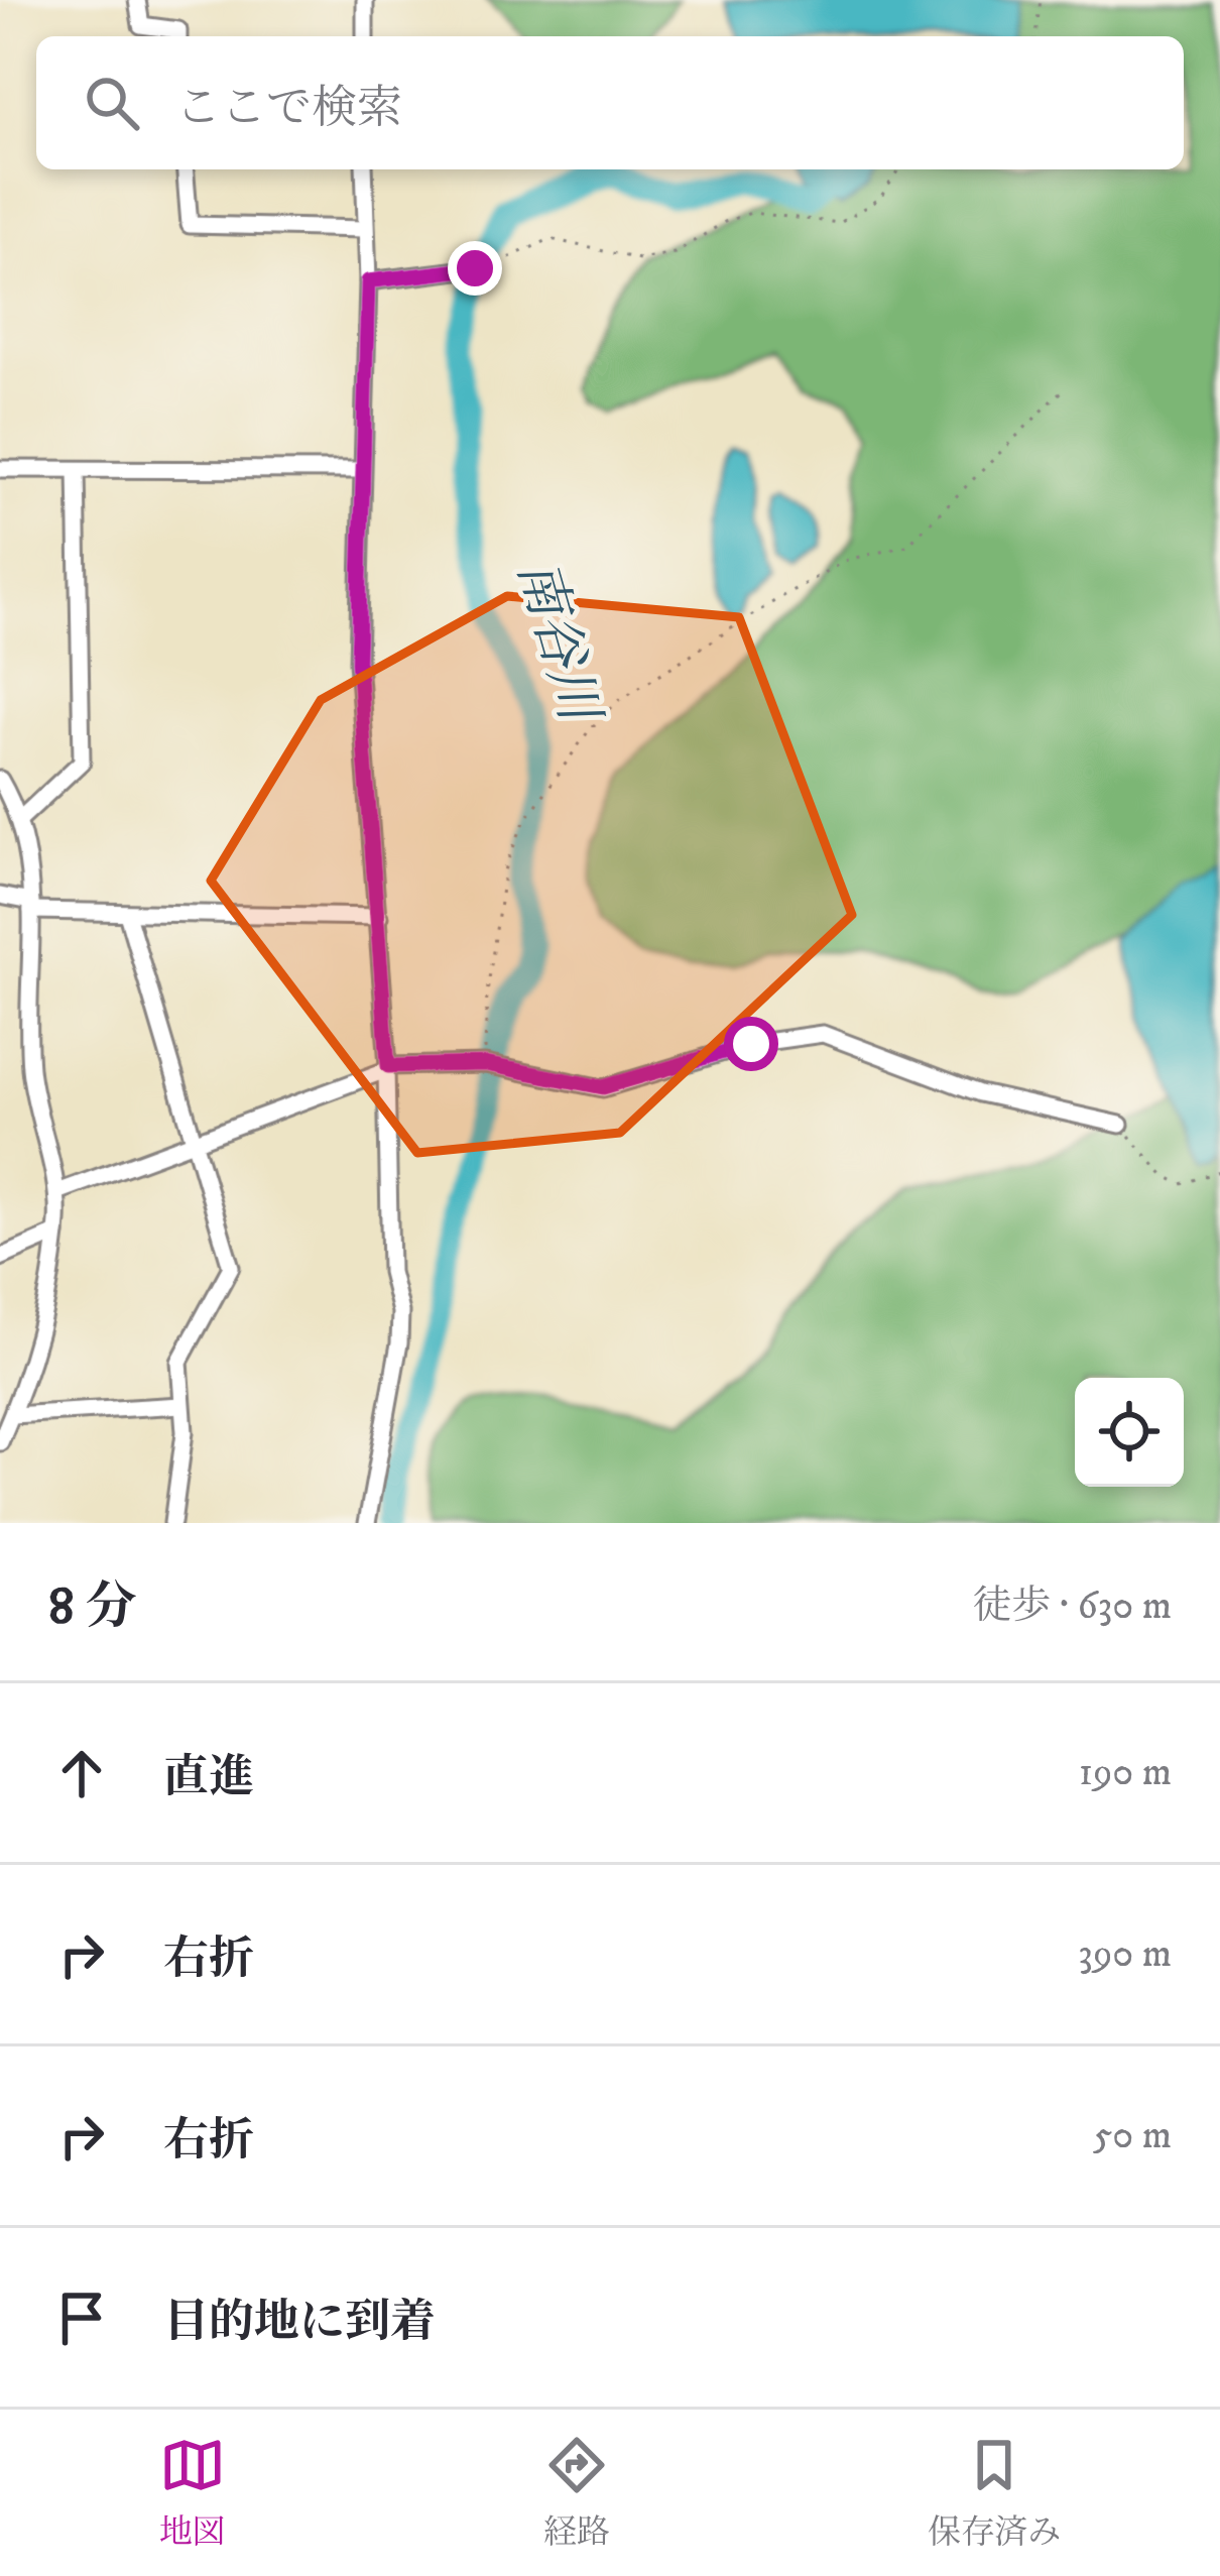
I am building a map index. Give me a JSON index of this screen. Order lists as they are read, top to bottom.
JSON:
{
  "water": ["南谷川"],
  "page": {
    "search": "ここで検索",
    "heading": ["8 分", "徒歩 · 630 m"],
    "list": [
      ["直進", "190 m"],
      ["右折", "390 m"],
      ["右折", "50 m"],
      "目的地に到着"
    ],
    "nav": ["地図", "経路", "保存済み"]
  }
}
